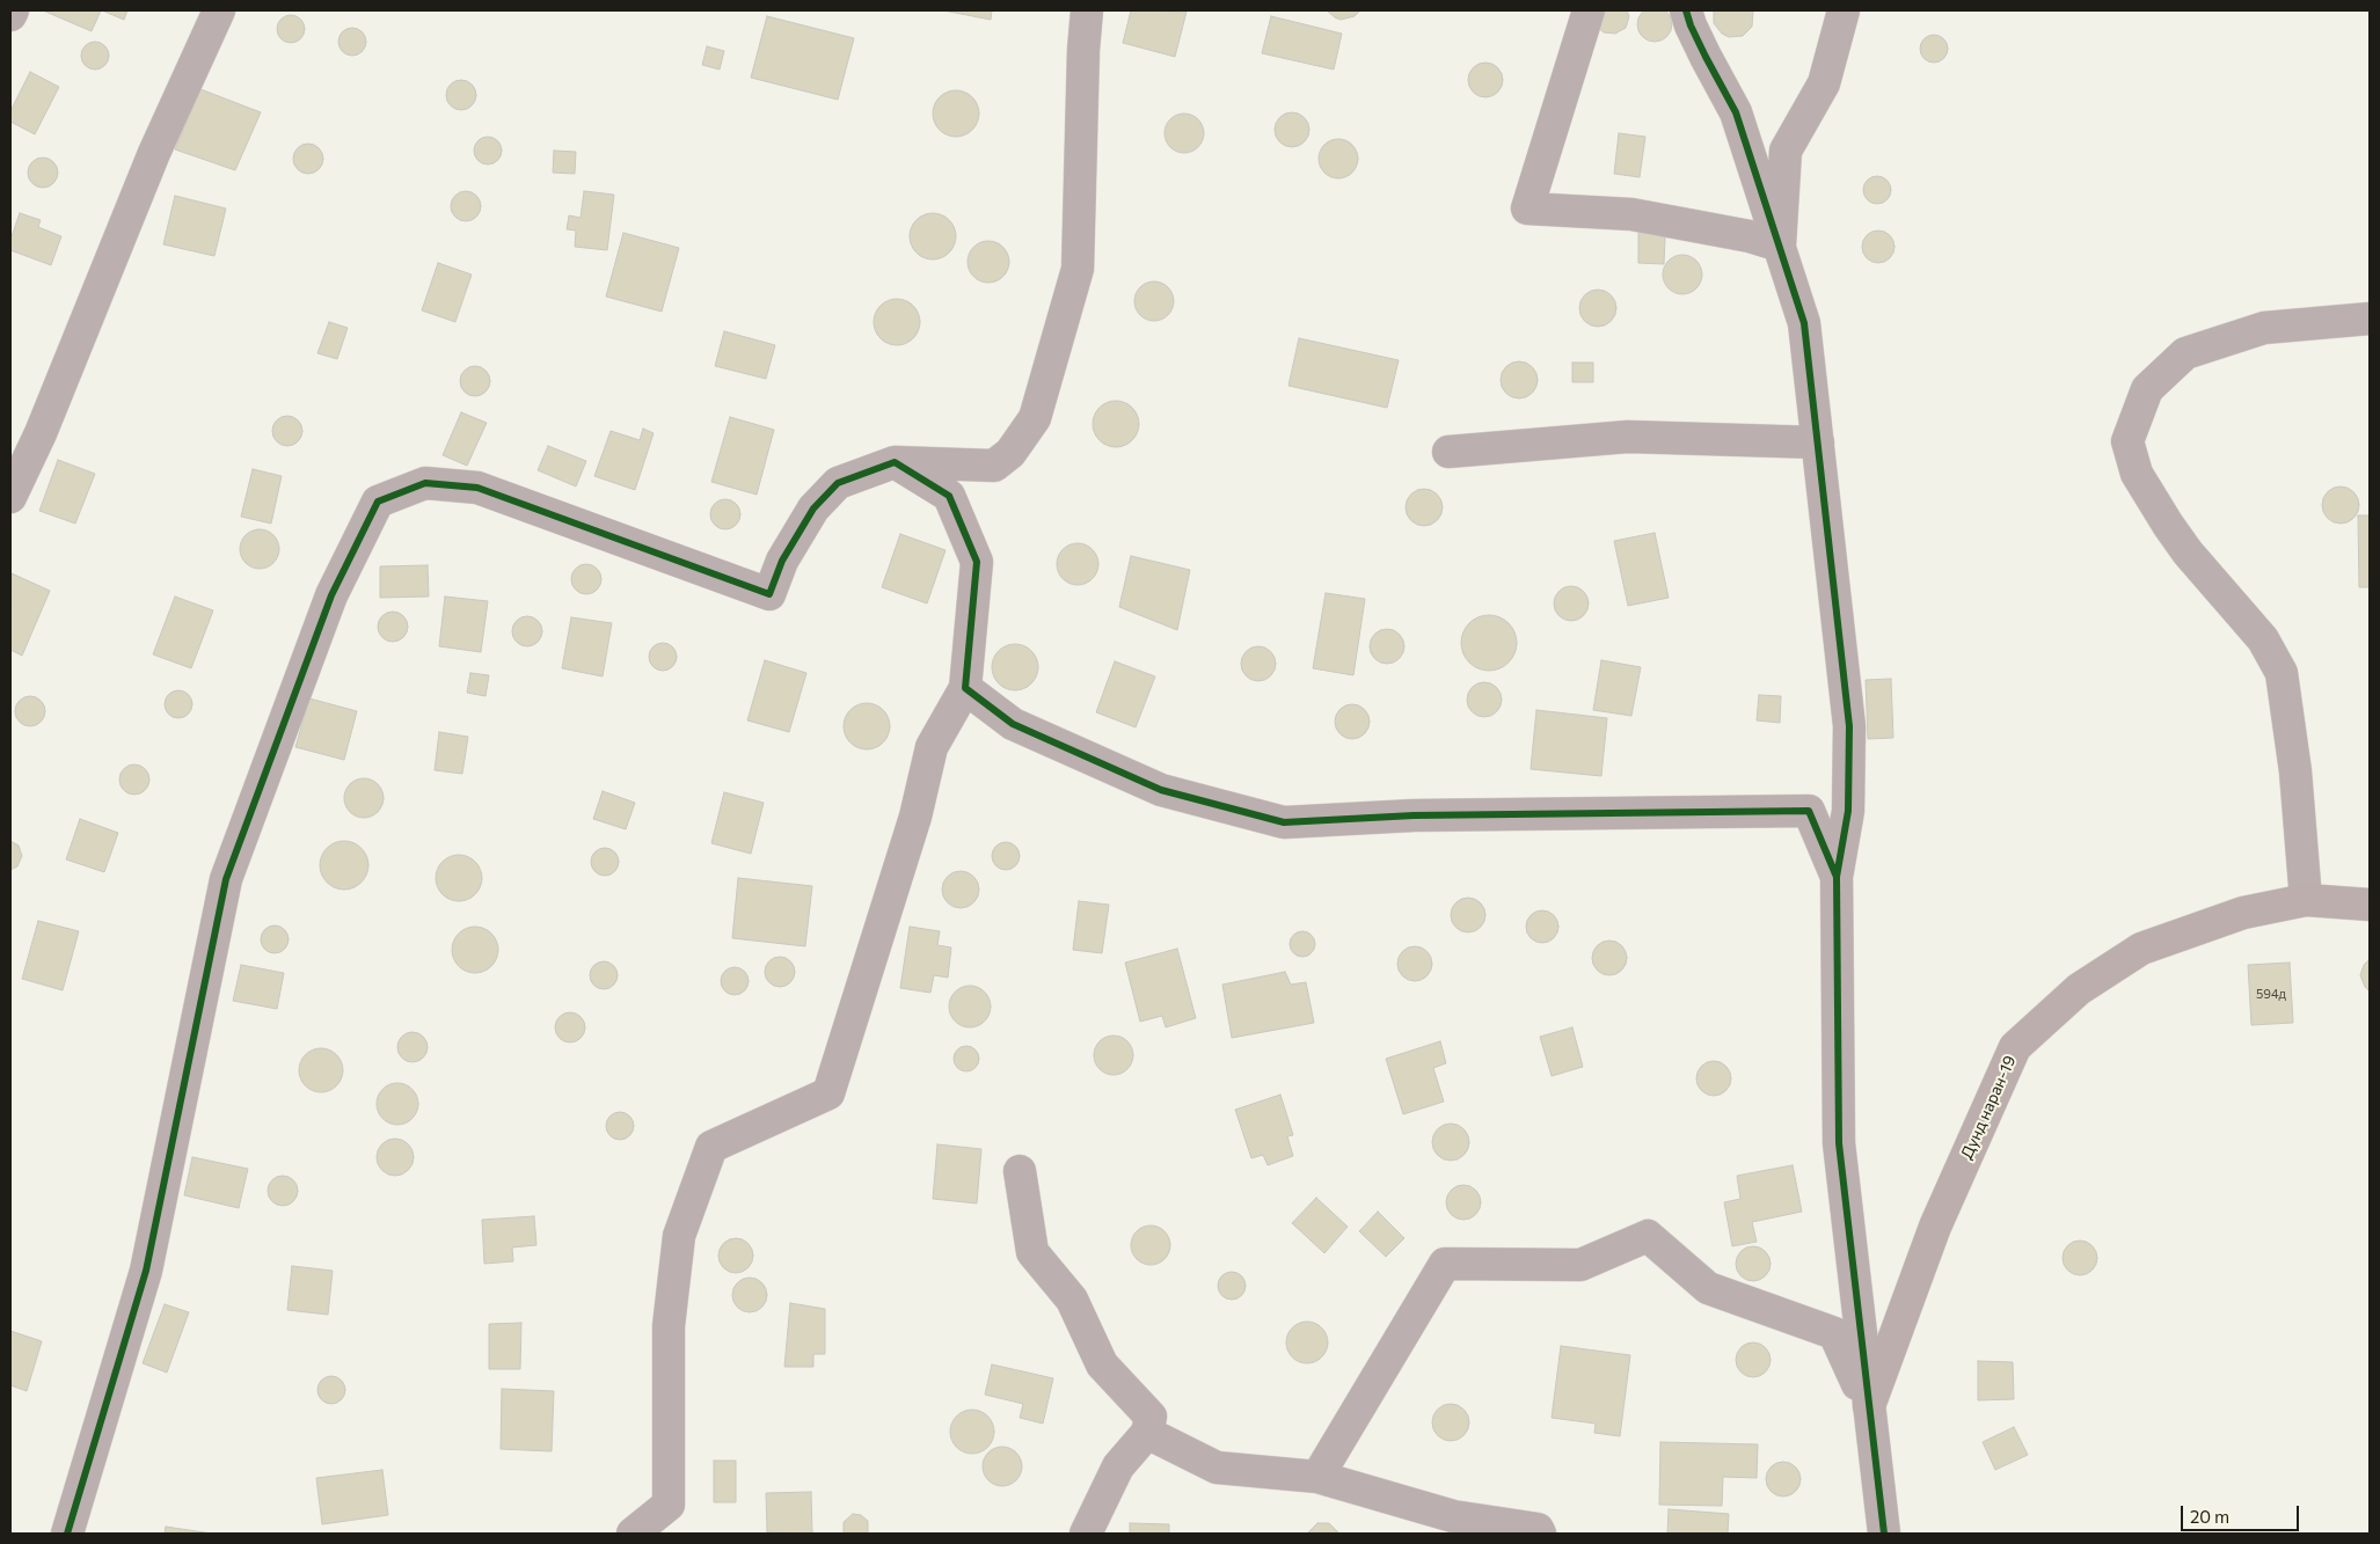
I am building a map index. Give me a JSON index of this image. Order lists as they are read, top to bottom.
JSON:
{
  "streets": {
    "street": ["Дунд наран-19"]
  },
  "house_numbers": ["594д"],
  "scale_bar": "20 m"
}
